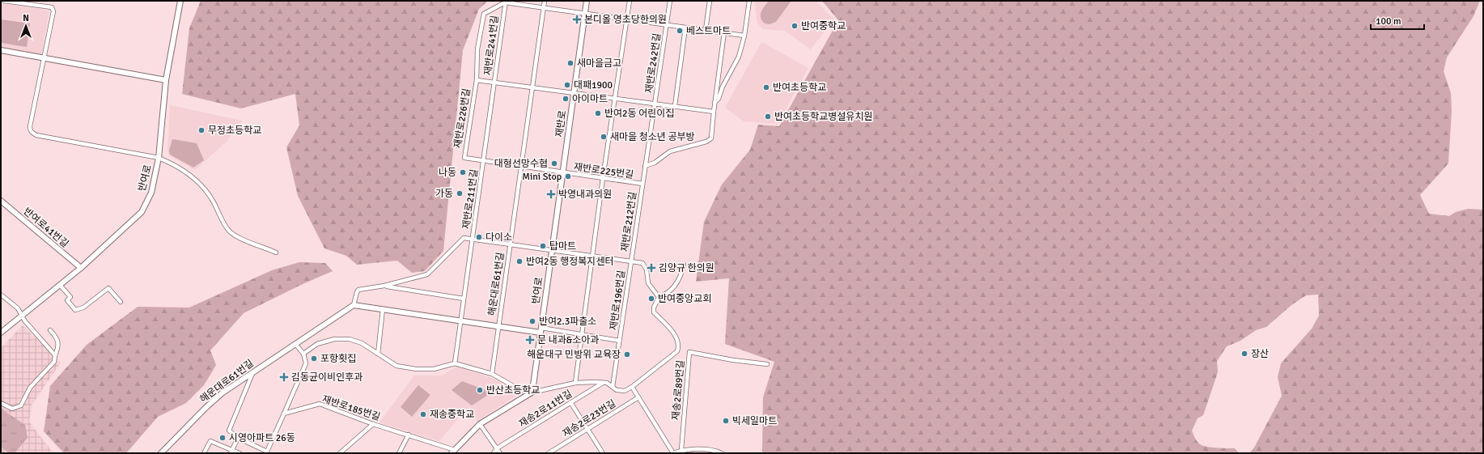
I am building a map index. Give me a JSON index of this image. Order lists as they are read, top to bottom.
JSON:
{
  "streets": {
    "main road": [
      "재반로",
      "반여로",
      "반여로41번길",
      "해운대로61번길"
    ],
    "street": [
      "재반로241번길",
      "재반로242번길",
      "재반로226번길",
      "재반로225번길",
      "재반로211번길",
      "재반로212번길",
      "재반로196번길",
      "재송2로89번길",
      "재반로185번길",
      "재송2로11번길",
      "재송2로23번길"
    ]
  },
  "crossings": [
    ["재반로241번길", "재반로242번길"],
    ["재반로241번길", "재반로226번길"],
    ["재반로241번길", "재반로"],
    ["재반로242번길", "재반로"],
    ["재반로226번길", "재반로"],
    ["재반로226번길", "재반로225번길"],
    ["재반로226번길", "재반로211번길"],
    ["재반로", "재반로225번길"],
    ["재반로", "반여로"],
    ["재반로", "재반로211번길"],
    ["재반로", "재반로212번길"],
    ["재반로225번길", "재반로212번길"],
    ["반여로", "재반로211번길"],
    ["반여로", "재반로212번길"],
    ["반여로", "반여로41번길"],
    ["반여로", "해운대로61번길"],
    ["반여로", "재반로196번길"],
    ["재반로211번길", "재반로212번길"],
    ["재반로211번길", "해운대로61번길"],
    ["재반로212번길", "재반로196번길"],
    ["해운대로61번길", "재반로196번길"]
  ],
  "places": {
    "health": [
      "본디올 영초당한의원",
      "박영내과의원",
      "김양규 한의원",
      "문 내과&소아과",
      "김동균이비인후과"
    ],
    "other": [
      "반여중학교",
      "베스트마트",
      "새마을금고",
      "대패1900",
      "반여초등학교",
      "아이마트",
      "반여2동 어린이집",
      "반여초등학교병설유치원",
      "무정초등학교",
      "새마을 청소년 공부방",
      "대형선망수협",
      "나동",
      "Mini Stop",
      "가동",
      "다이소",
      "탑마트",
      "반여2동 행정복지센터",
      "반여중앙교회",
      "반여2.3파출소",
      "장산",
      "해운대구 민방위 교육장",
      "포항횟집",
      "반산초등학교",
      "재송중학교",
      "빅세일마트",
      "시영아파트 26동"
    ]
  },
  "scale_bar": "100 m",
  "north": "top"
}
